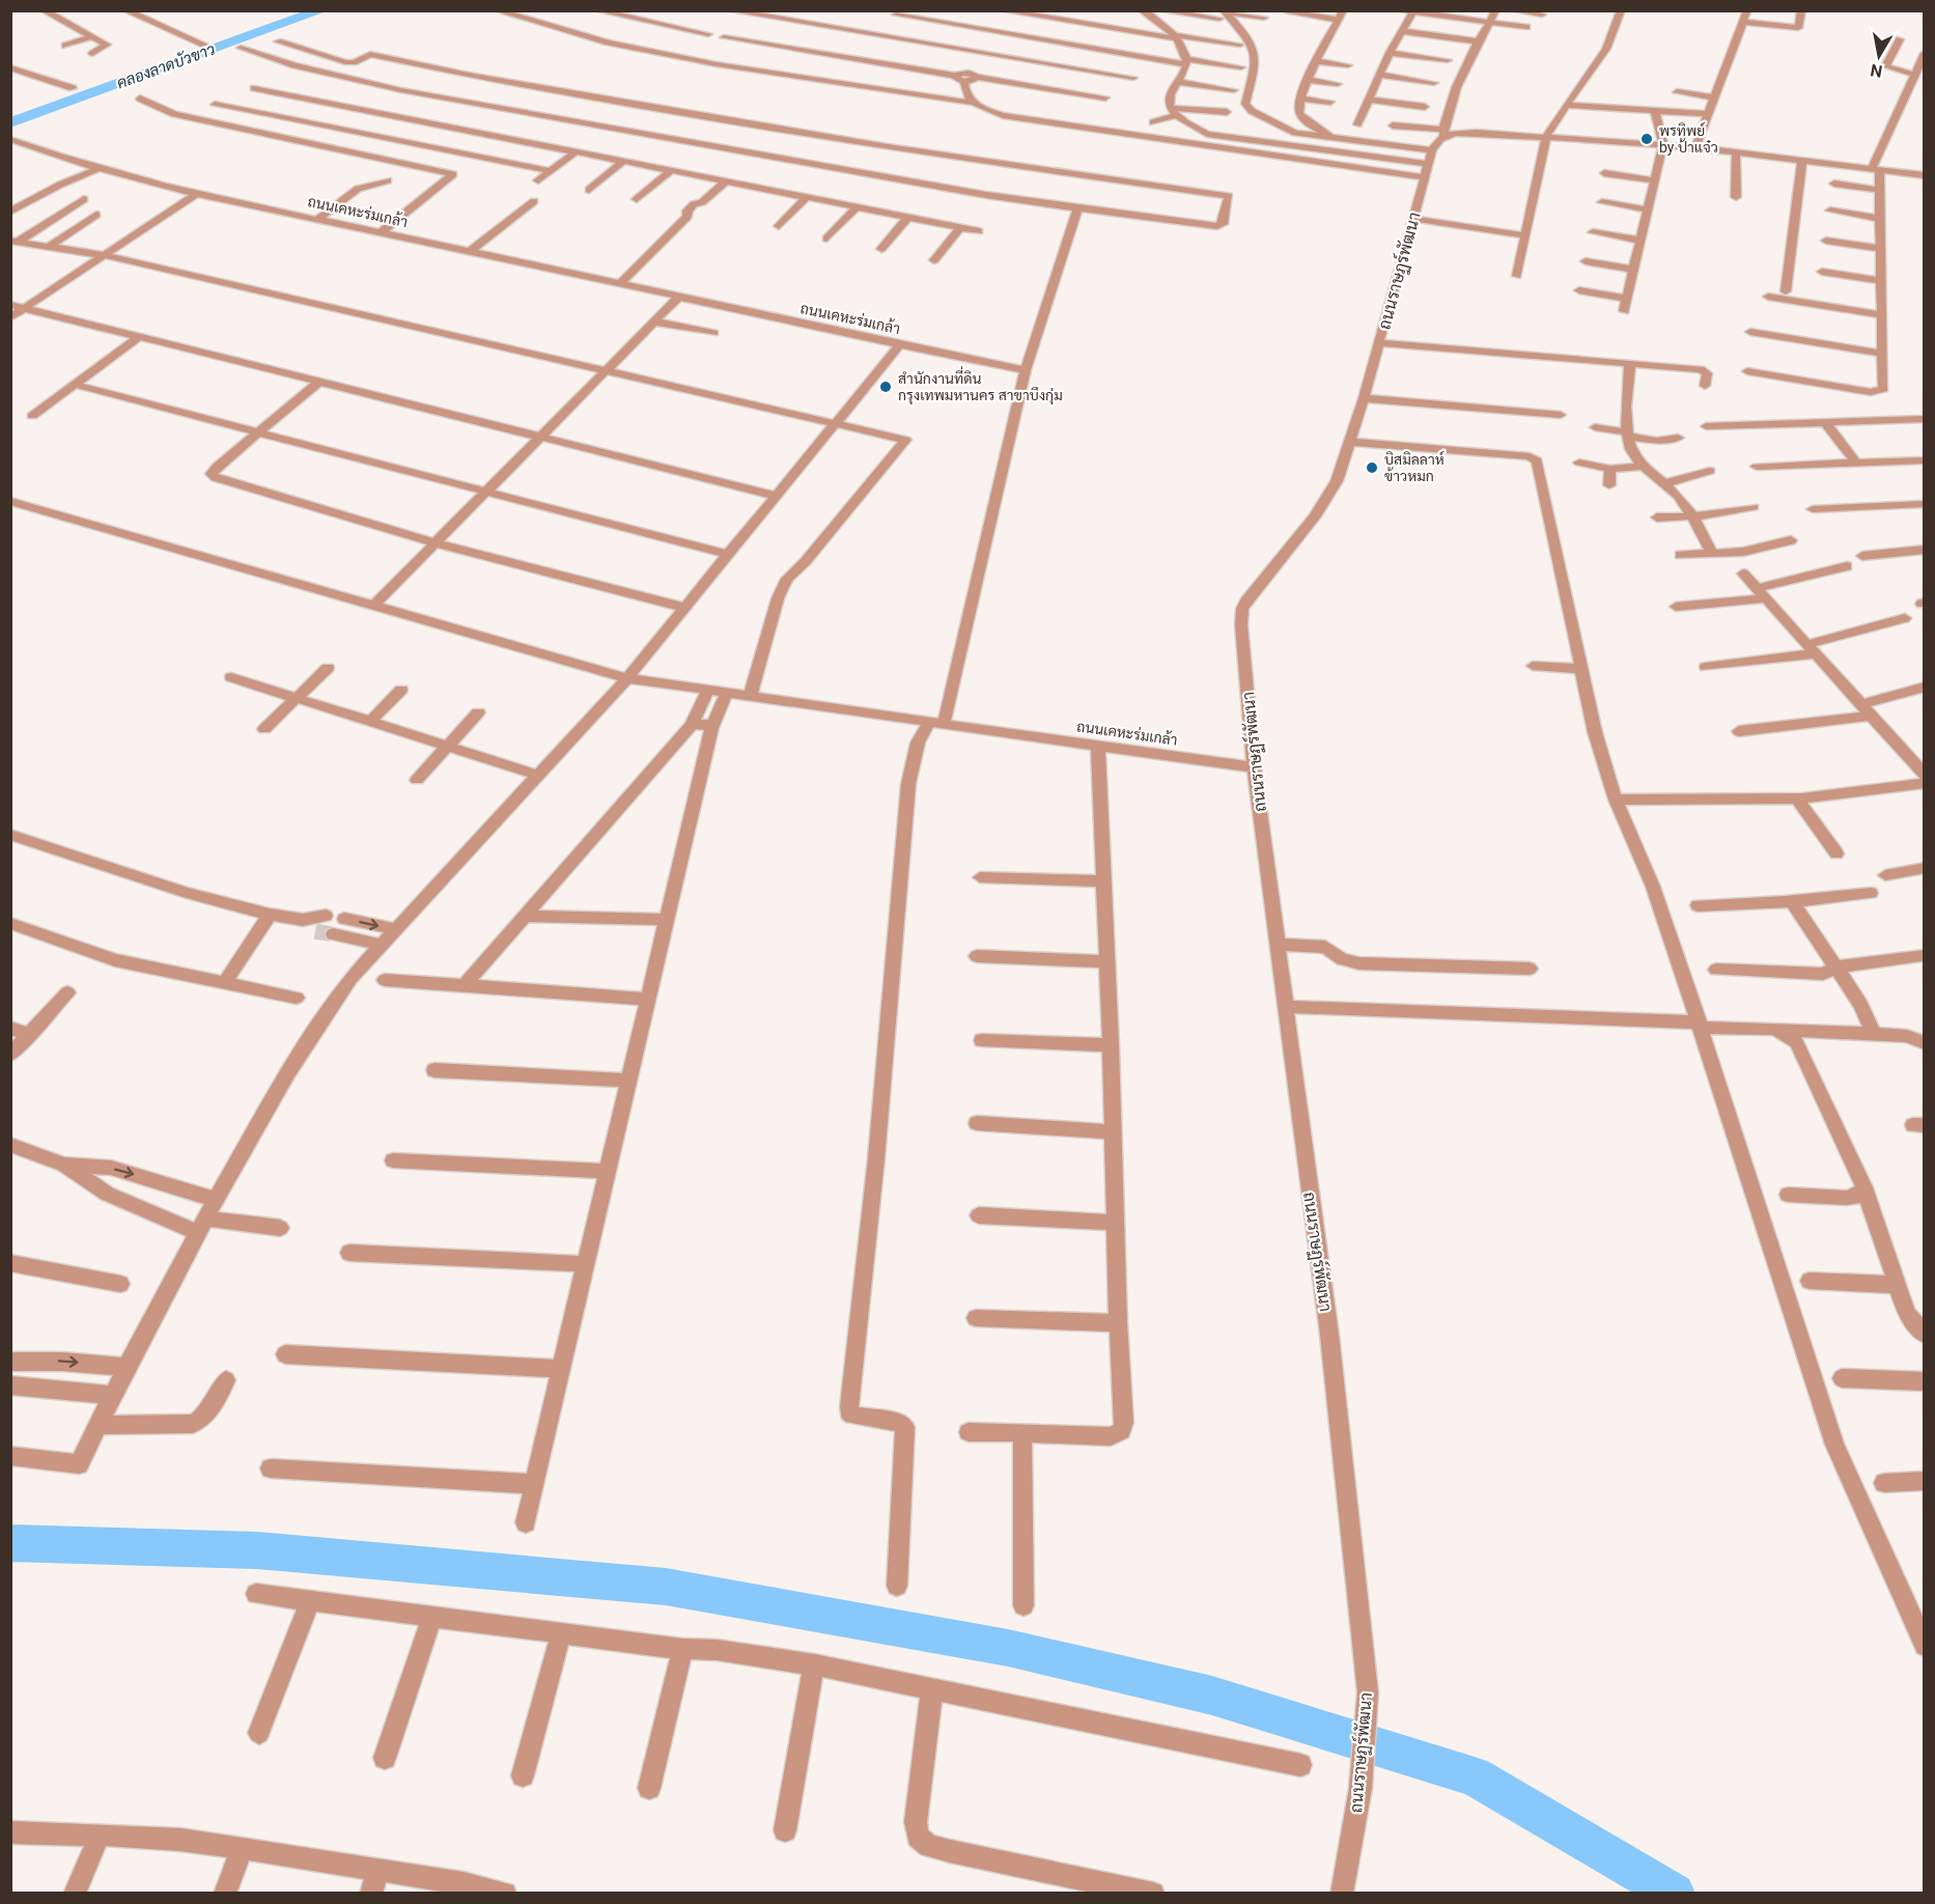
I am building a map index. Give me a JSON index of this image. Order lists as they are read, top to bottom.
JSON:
{
  "streets": {
    "street": ["ถนนเคหะร่มเกล้า", "ถนนราษฏร์พัฒนา"]
  },
  "crossings": [
    ["ถนนเคหะร่มเกล้า", "ถนนราษฏร์พัฒนา"]
  ],
  "water": ["คลองลาดบัวขาว"],
  "places": ["พรทิพย์ by ป้าแจ๋ว", "สำนักงานที่ดิน กรุงเทพมหานคร สาขาบึงกุ่ม", "บิสมิลลาห์ ข้าวหมก"],
  "north": "bottom"
}
